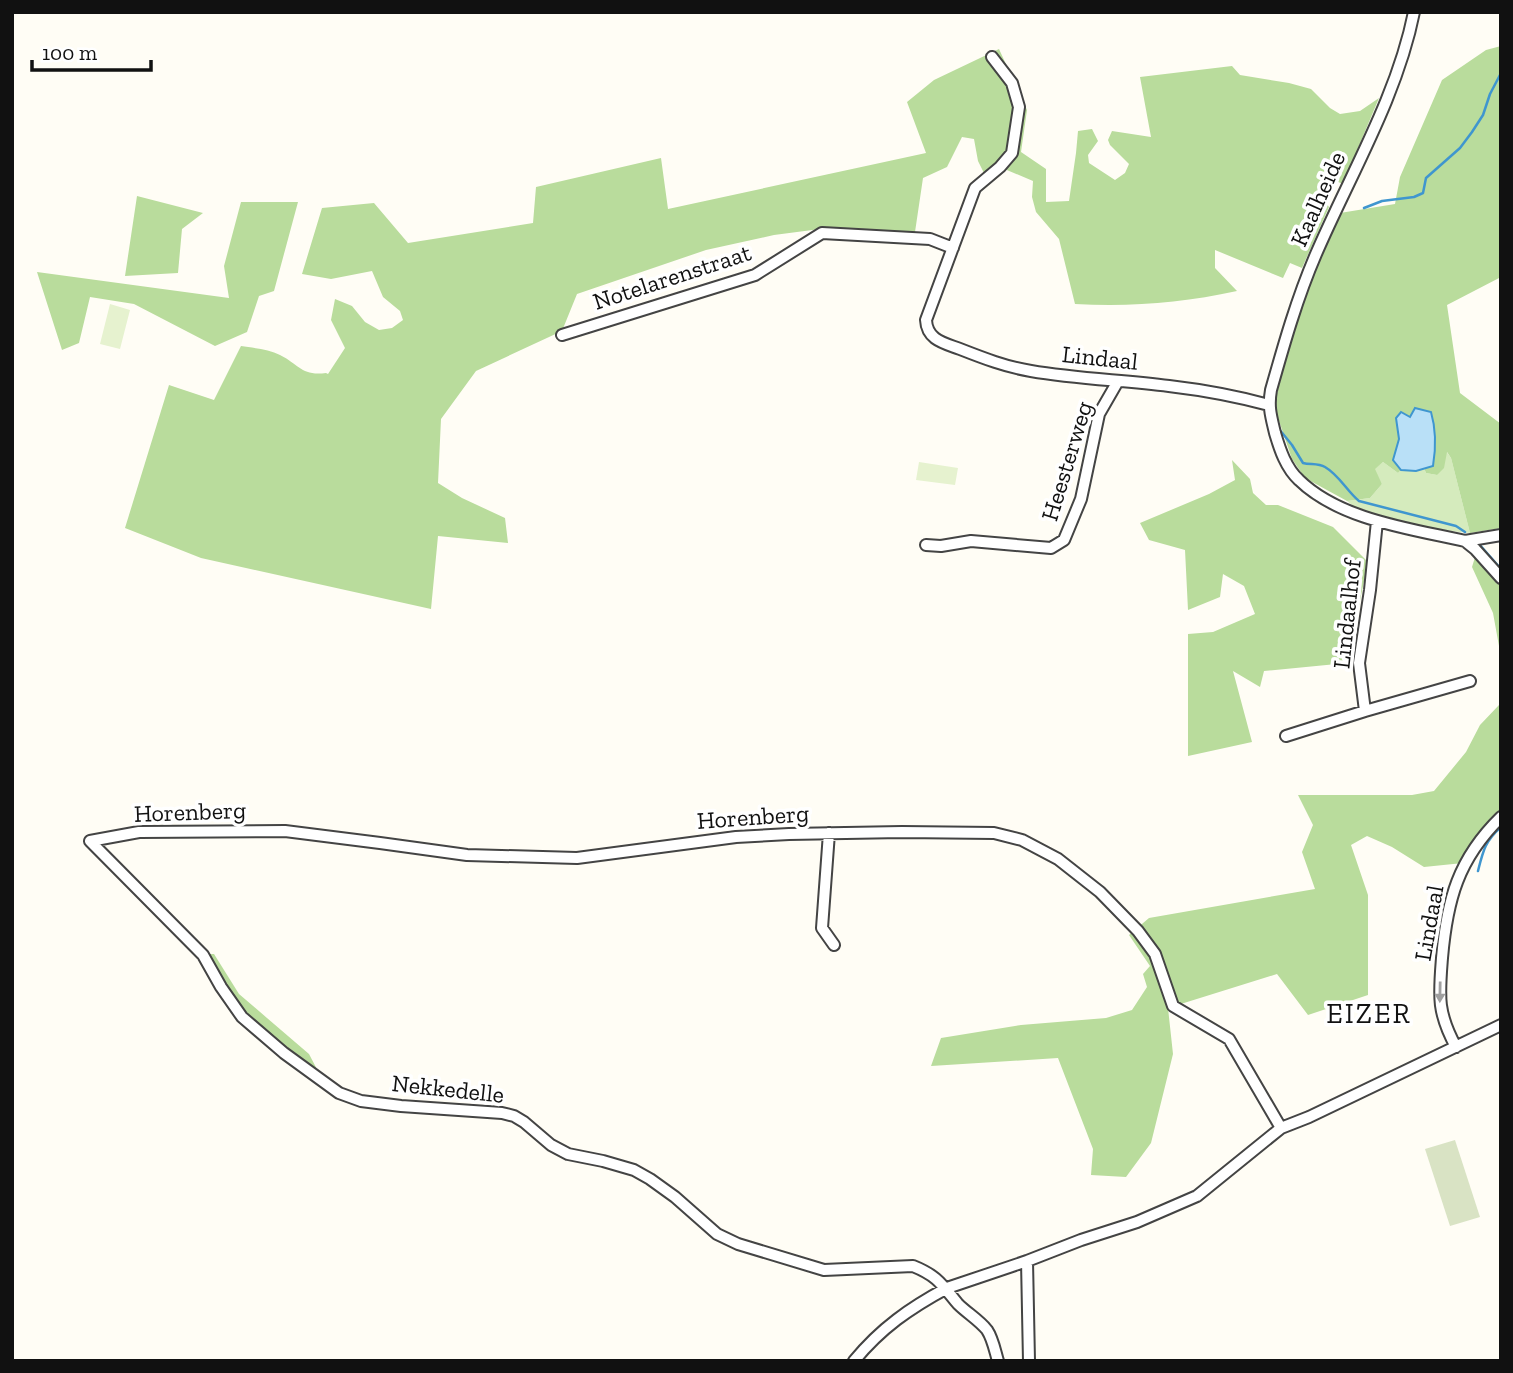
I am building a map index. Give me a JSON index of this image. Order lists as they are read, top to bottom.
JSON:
{
  "streets": {
    "street": [
      "Kaalheide",
      "Notelarenstraat",
      "Lindaal",
      "Heesterweg",
      "Lindaalhof",
      "Horenberg",
      "Nekkedelle"
    ]
  },
  "crossings": [
    ["Kaalheide", "Lindaal"],
    ["Notelarenstraat", "Lindaal"],
    ["Lindaal", "Heesterweg"],
    ["Horenberg", "Nekkedelle"]
  ],
  "districts": ["EIZER"],
  "scale_bar": "100 m"
}
